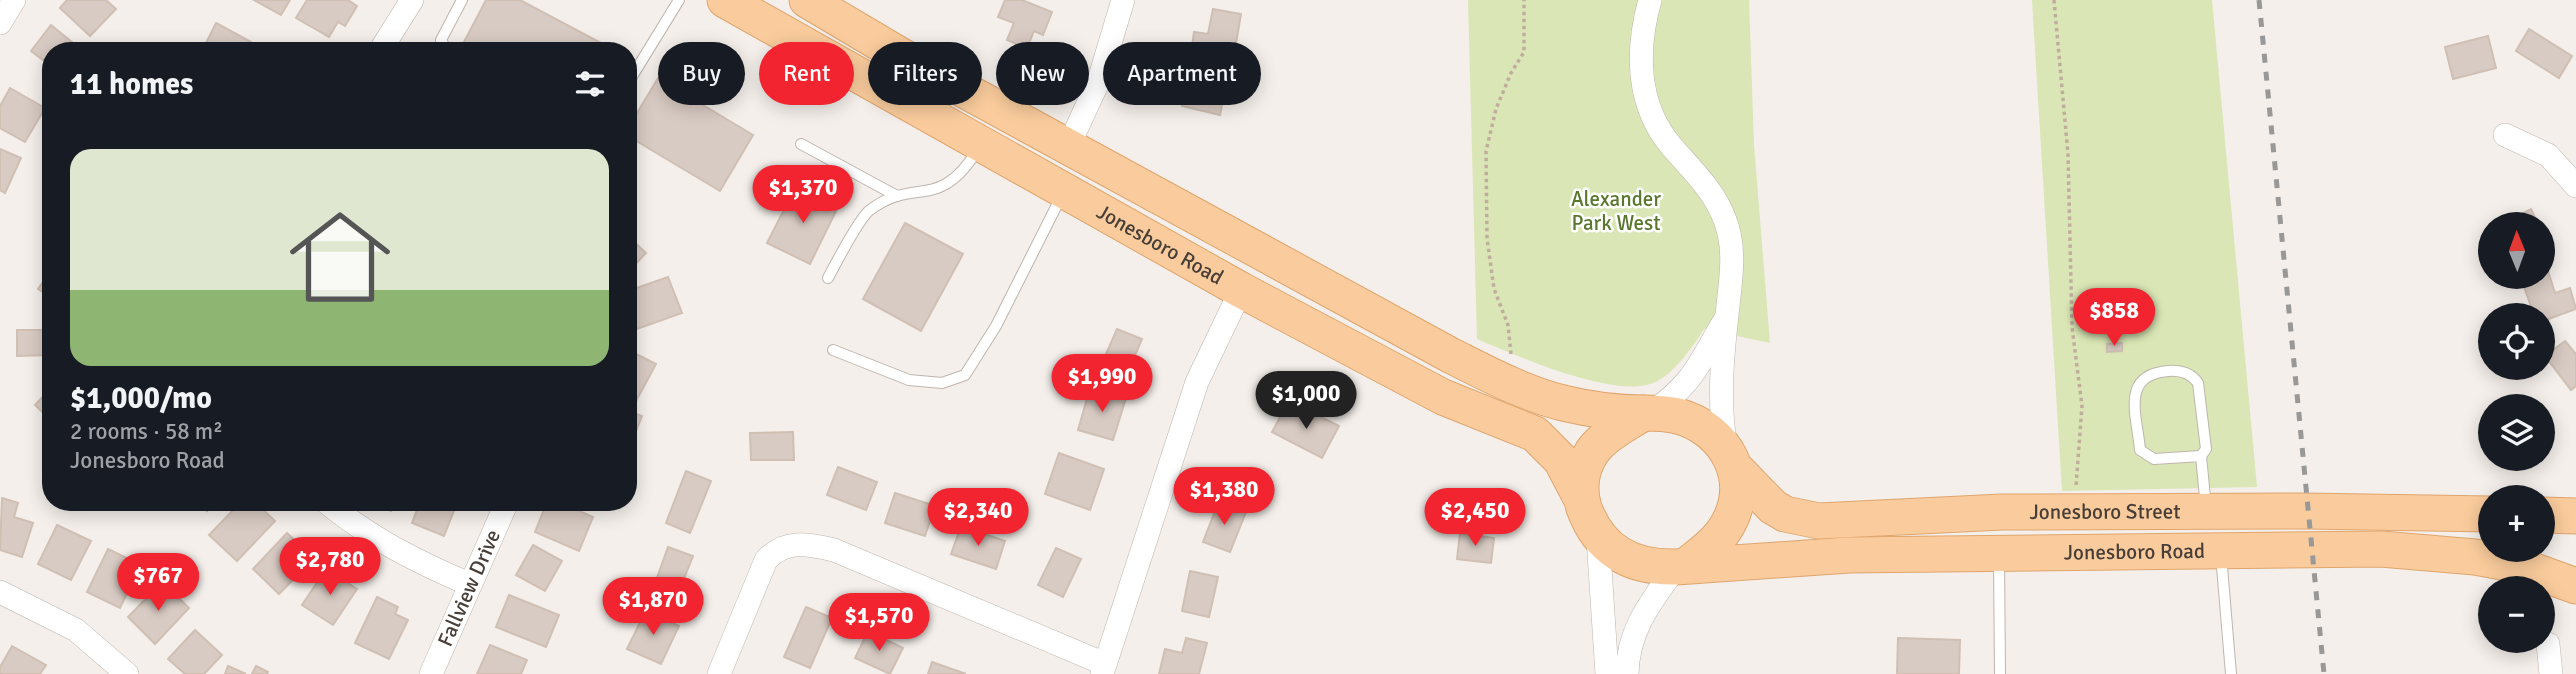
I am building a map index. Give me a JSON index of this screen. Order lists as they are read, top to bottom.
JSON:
{
  "streets": {
    "main road": ["Jonesboro Road", "Jonesboro Street"],
    "street": ["Fallview Drive"]
  },
  "crossings": [
    ["Jonesboro Road", "Jonesboro Street"]
  ],
  "parks": ["Alexander Park West"],
  "north": "top",
  "page": {
    "chip": [
      "Buy",
      "Rent",
      "Filters",
      "New",
      "Apartment"
    ],
    "heading": "11 homes",
    "list": [
      {
        "name": "$1,000/mo",
        "note": "2 rooms · 58 m² · Jonesboro Road"
      }
    ],
    "price": [
      "$1,370",
      "$858",
      "$1,990",
      "$1,000",
      "$1,380",
      "$2,340",
      "$2,450",
      "$2,780",
      "$767",
      "$1,870",
      "$1,570"
    ],
    "map_buttons": ["+", "−"]
  }
}
